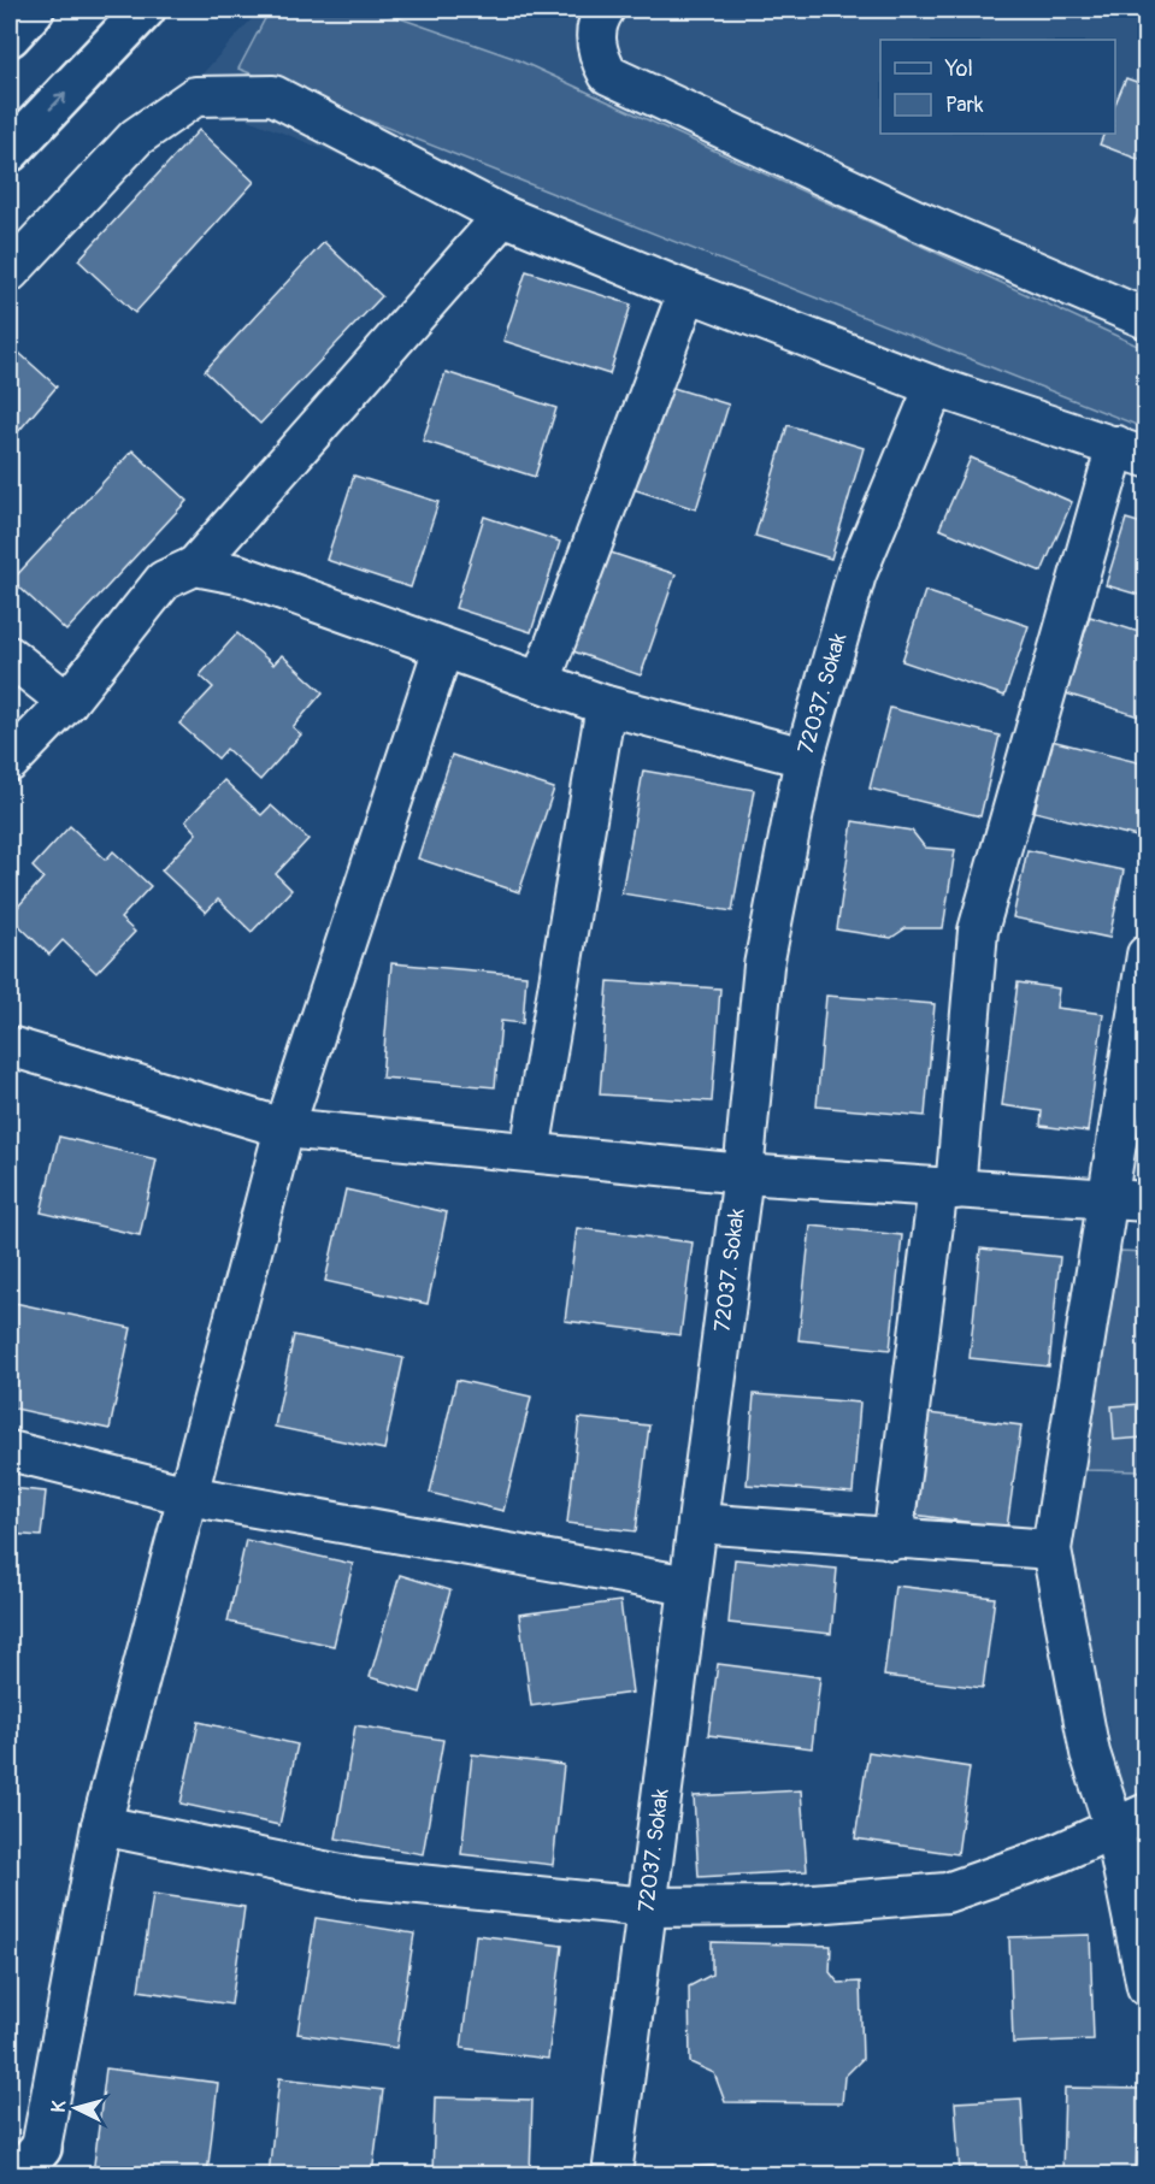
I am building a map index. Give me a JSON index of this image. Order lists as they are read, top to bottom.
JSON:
{
  "streets": {
    "street": ["72037. Sokak"]
  },
  "legend": ["Yol", "Park"],
  "north": "left"
}
